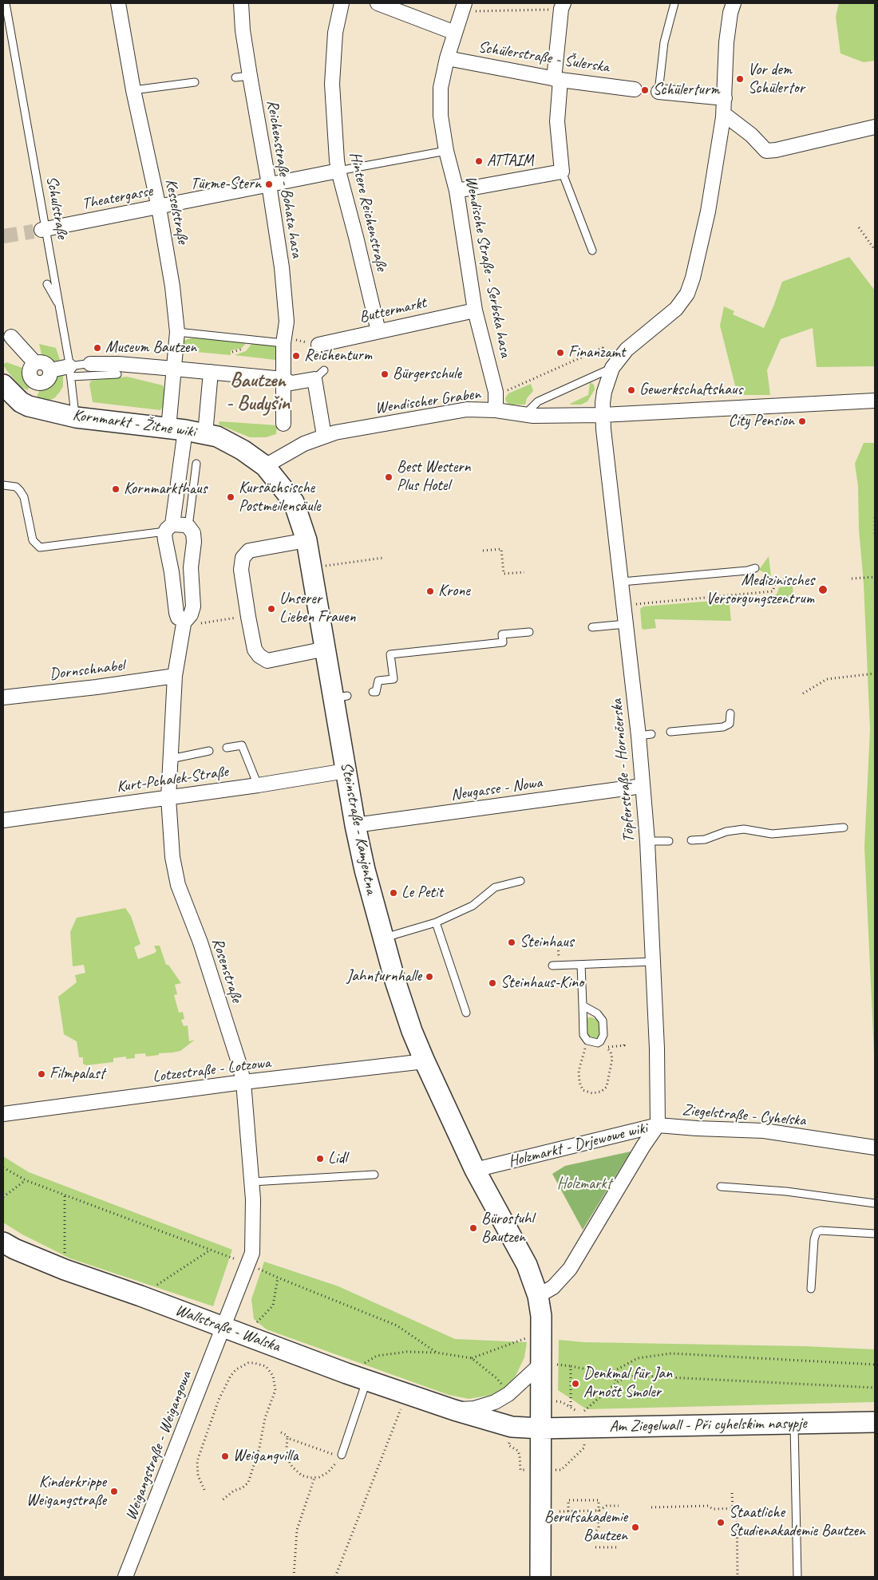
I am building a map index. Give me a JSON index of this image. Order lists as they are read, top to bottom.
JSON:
{
  "streets": {
    "main road": [
      "Kornmarkt - Žitne wiki",
      "Steinstraße - Kamjentna",
      "Wallstraße - Walska",
      "Am Ziegelwall - Při cyhelskim nasypje"
    ],
    "street": [
      "Schülerstraße - Šulerska",
      "Reichenstraße - Bohata hasa",
      "Theatergasse",
      "Kesselstraße",
      "Hintere Reichenstraße",
      "Wendische Straße - Serbska hasa",
      "Buttermarkt",
      "Wendischer Graben",
      "Dornschnabel",
      "Töpferstraße - Hornčerska",
      "Kurt-Pchalek-Straße",
      "Neugasse - Nowa",
      "Rosenstraße",
      "Lotzestraße - Lotzowa",
      "Ziegelstraße - Cyhelska",
      "Holzmarkt - Drjewowe wiki",
      "Weigangstraße - Weigangowa"
    ],
    "lane": ["Schulstraße"]
  },
  "crossings": [
    ["Schülerstraße - Šulerska", "Wendische Straße - Serbska hasa"],
    ["Reichenstraße - Bohata hasa", "Theatergasse"],
    ["Theatergasse", "Schulstraße"],
    ["Theatergasse", "Kesselstraße"],
    ["Theatergasse", "Hintere Reichenstraße"],
    ["Schulstraße", "Kornmarkt - Žitne wiki"],
    ["Kesselstraße", "Kornmarkt - Žitne wiki"],
    ["Kesselstraße", "Rosenstraße"],
    ["Hintere Reichenstraße", "Buttermarkt"],
    ["Wendische Straße - Serbska hasa", "Buttermarkt"],
    ["Wendische Straße - Serbska hasa", "Wendischer Graben"],
    ["Wendischer Graben", "Kornmarkt - Žitne wiki"],
    ["Wendischer Graben", "Töpferstraße - Hornčerska"],
    ["Wendischer Graben", "Steinstraße - Kamjentna"],
    ["Kornmarkt - Žitne wiki", "Steinstraße - Kamjentna"],
    ["Dornschnabel", "Rosenstraße"],
    ["Töpferstraße - Hornčerska", "Neugasse - Nowa"],
    ["Töpferstraße - Hornčerska", "Ziegelstraße - Cyhelska"],
    ["Töpferstraße - Hornčerska", "Holzmarkt - Drjewowe wiki"],
    ["Kurt-Pchalek-Straße", "Steinstraße - Kamjentna"],
    ["Kurt-Pchalek-Straße", "Rosenstraße"],
    ["Neugasse - Nowa", "Steinstraße - Kamjentna"],
    ["Steinstraße - Kamjentna", "Lotzestraße - Lotzowa"],
    ["Steinstraße - Kamjentna", "Holzmarkt - Drjewowe wiki"],
    ["Rosenstraße", "Lotzestraße - Lotzowa"],
    ["Rosenstraße", "Wallstraße - Walska"],
    ["Rosenstraße", "Weigangstraße - Weigangowa"],
    ["Ziegelstraße - Cyhelska", "Holzmarkt - Drjewowe wiki"],
    ["Wallstraße - Walska", "Am Ziegelwall - Při cyhelskim nasypje"],
    ["Wallstraße - Walska", "Weigangstraße - Weigangowa"]
  ],
  "districts": ["Bautzen - Budyšin"],
  "parks": ["Holzmarkt"],
  "places": [
    "Vor dem Schülertor",
    "Schülerturm",
    "ATTAIM",
    "Türme-Stern",
    "Museum Bautzen",
    "Finanzamt",
    "Reichenturm",
    "Bürgerschule",
    "Gewerkschaftshaus",
    "City Pension",
    "Best Western Plus Hotel",
    "Kornmarkthaus",
    "Kursächsische Postmeilensäule",
    "Medizinisches Versorgungszentrum",
    "Krone",
    "Unserer Lieben Frauen",
    "Le Petit",
    "Steinhaus",
    "Jahnturnhalle",
    "Steinhaus-Kino",
    "Filmpalast",
    "Lidl",
    "Bürostuhl Bautzen",
    "Denkmal für Jan Arnošt Smoler",
    "Weigangvilla",
    "Kinderkrippe Weigangstraße",
    "Staatliche Studienakademie Bautzen",
    "Berufsakademie Bautzen"
  ]
}
